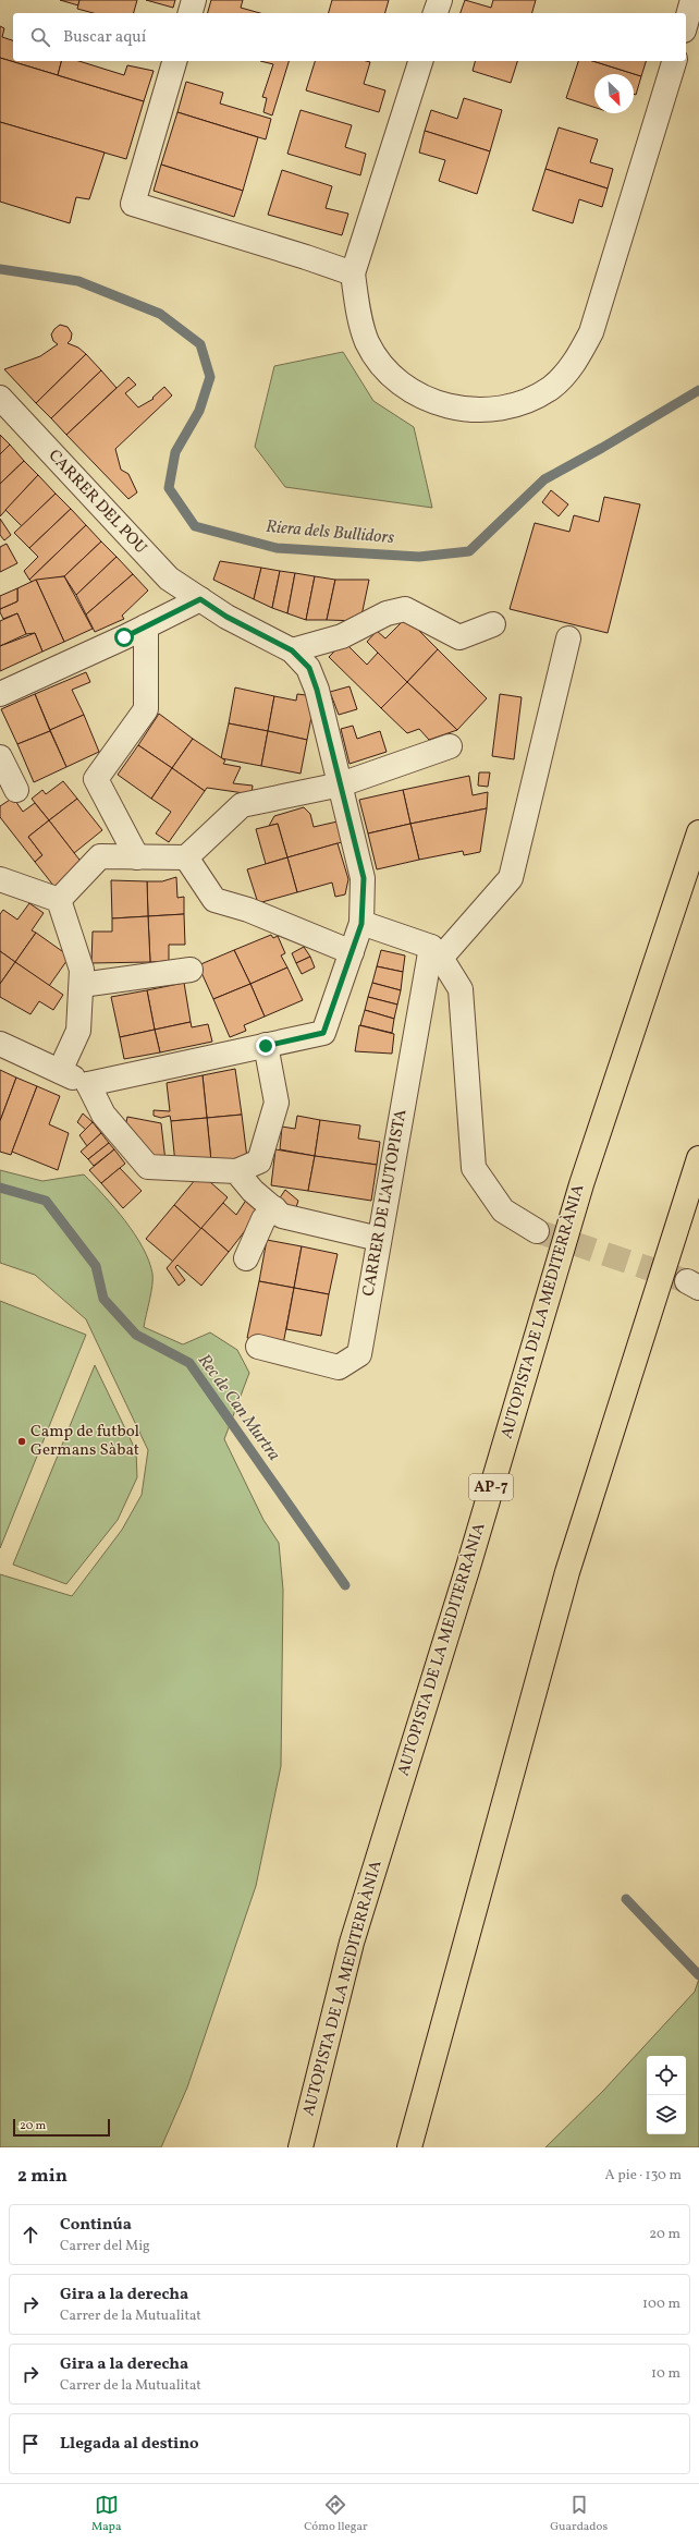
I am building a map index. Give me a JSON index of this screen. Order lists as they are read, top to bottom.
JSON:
{
  "streets": {
    "highway": ["AUTOPISTA DE LA MEDITERRÀNIA", "AP-7"],
    "street": ["CARRER DEL POU", "CARRER DE L'AUTOPISTA"]
  },
  "water": ["Riera dels Bullidors", "Rec de Can Murtra"],
  "places": ["Camp de futbol Germans Sàbat"],
  "scale_bar": "20 m",
  "north": "bottom right",
  "page": {
    "search": "Buscar aquí",
    "scale": "20 m",
    "heading": ["2 min", "A pie · 130 m"],
    "list": [
      ["Continúa", "Carrer del Mig", "20 m"],
      ["Gira a la derecha", "Carrer de la Mutualitat", "100 m"],
      ["Gira a la derecha", "Carrer de la Mutualitat", "10 m"],
      "Llegada al destino"
    ],
    "nav": ["Mapa", "Cómo llegar", "Guardados"]
  }
}
